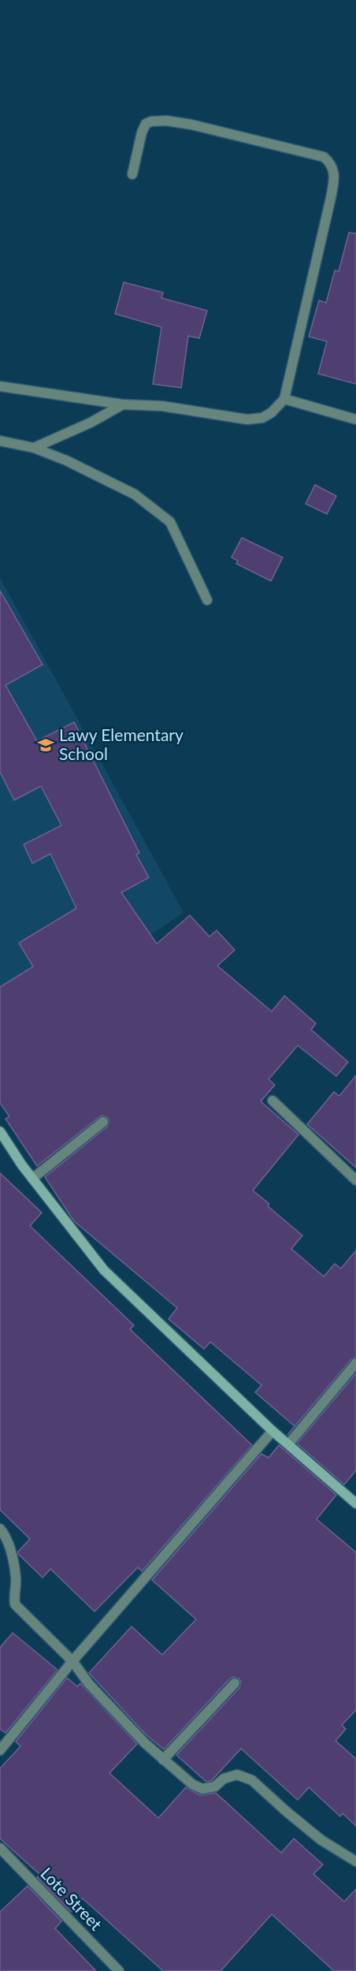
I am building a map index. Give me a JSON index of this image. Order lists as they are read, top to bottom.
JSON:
{
  "streets": {
    "street": ["Lote Street"]
  },
  "places": {
    "school or university": ["Lawy Elementary School"]
  }
}
